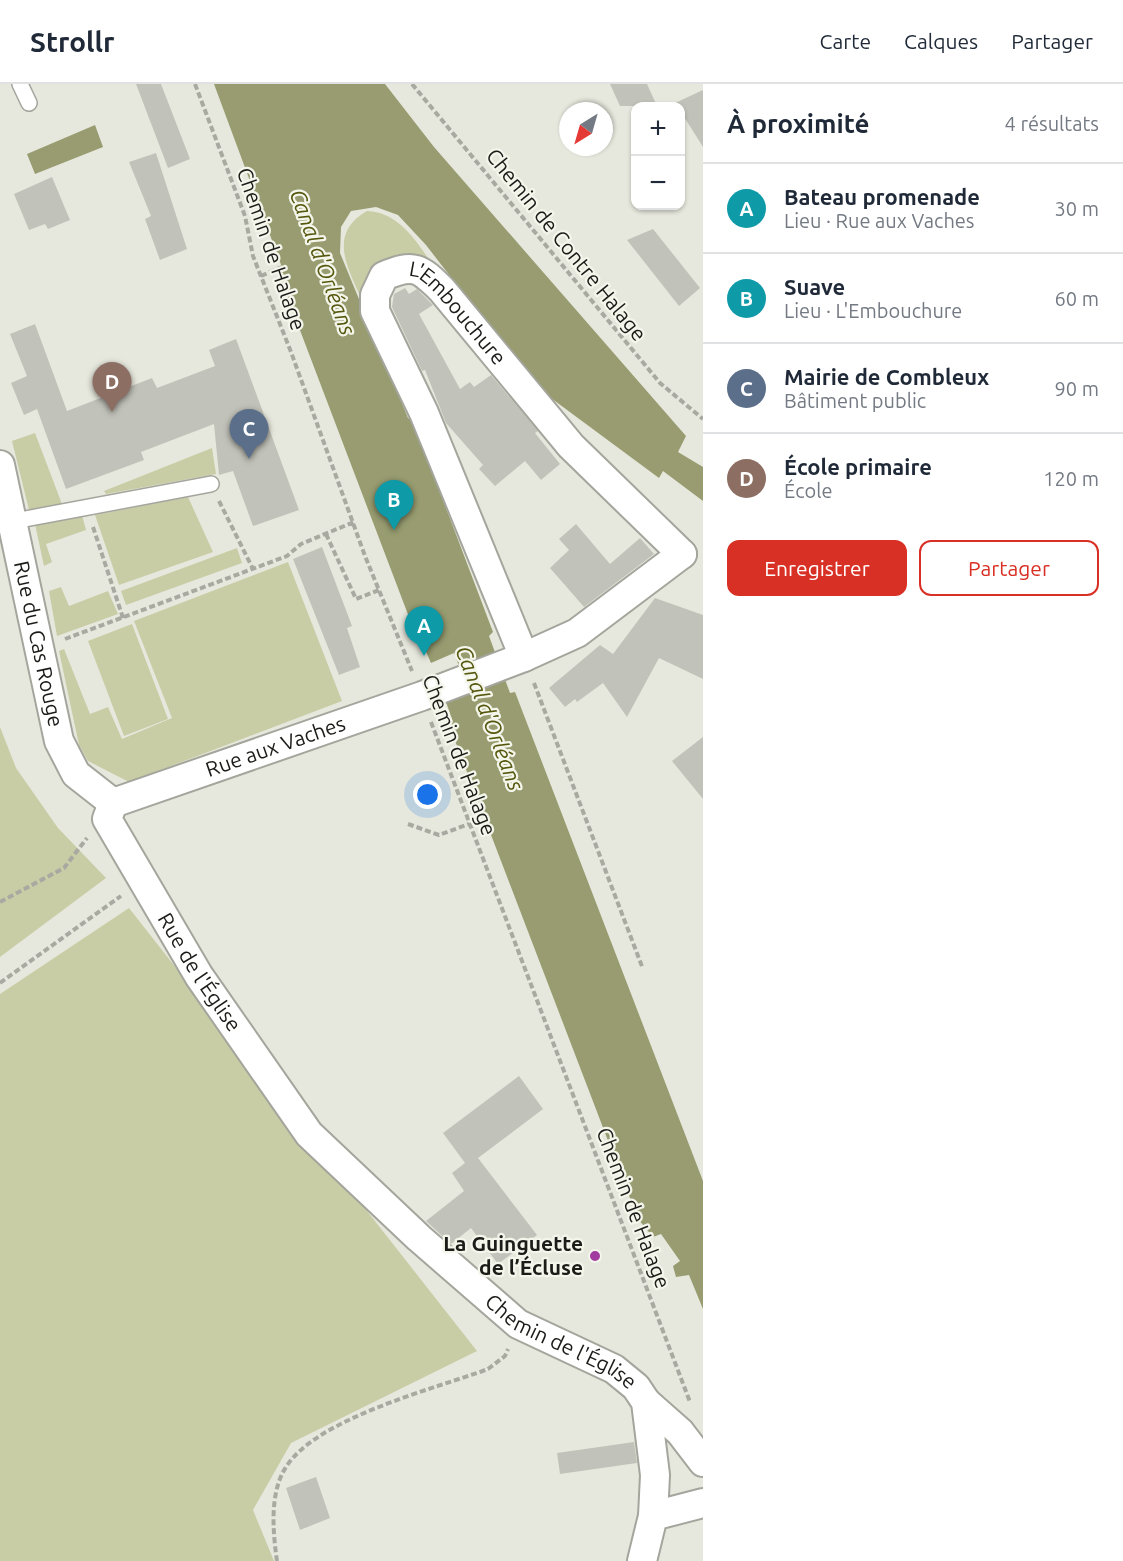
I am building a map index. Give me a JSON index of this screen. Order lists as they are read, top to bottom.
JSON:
{
  "streets": {
    "street": [
      "L'Embouchure",
      "Rue du Cas Rouge",
      "Rue aux Vaches",
      "Rue de l'Église",
      "Chemin de l'Église"
    ],
    "path": ["Chemin de Contre Halage", "Chemin de Halage"]
  },
  "crossings": [
    ["Chemin de Halage", "Rue aux Vaches"],
    ["L'Embouchure", "Rue aux Vaches"],
    ["Rue du Cas Rouge", "Rue aux Vaches"],
    ["Rue du Cas Rouge", "Rue de l'Église"],
    ["Rue aux Vaches", "Rue de l'Église"],
    ["Rue de l'Église", "Chemin de l'Église"]
  ],
  "water": ["Canal d'Orléans"],
  "places": ["La Guinguette de l’Écluse"],
  "north": "bottom left",
  "page": {
    "header": "Strollr",
    "nav": ["Carte", "Calques", "Partager"],
    "heading": ["À proximité", "4 résultats"],
    "map_buttons": ["+", "−"],
    "list": [
      {
        "mark": "A",
        "name": "Bateau promenade",
        "note": "Lieu · Rue aux Vaches",
        "value": "30 m"
      },
      {
        "mark": "B",
        "name": "Suave",
        "note": "Lieu · L'Embouchure",
        "value": "60 m"
      },
      {
        "mark": "C",
        "name": "Mairie de Combleux",
        "note": "Bâtiment public",
        "value": "90 m"
      },
      {
        "mark": "D",
        "name": "École primaire",
        "note": "École",
        "value": "120 m"
      }
    ],
    "pins": [
      "D",
      "C",
      "B",
      "A"
    ],
    "buttons": ["Enregistrer", "Partager"]
  }
}
